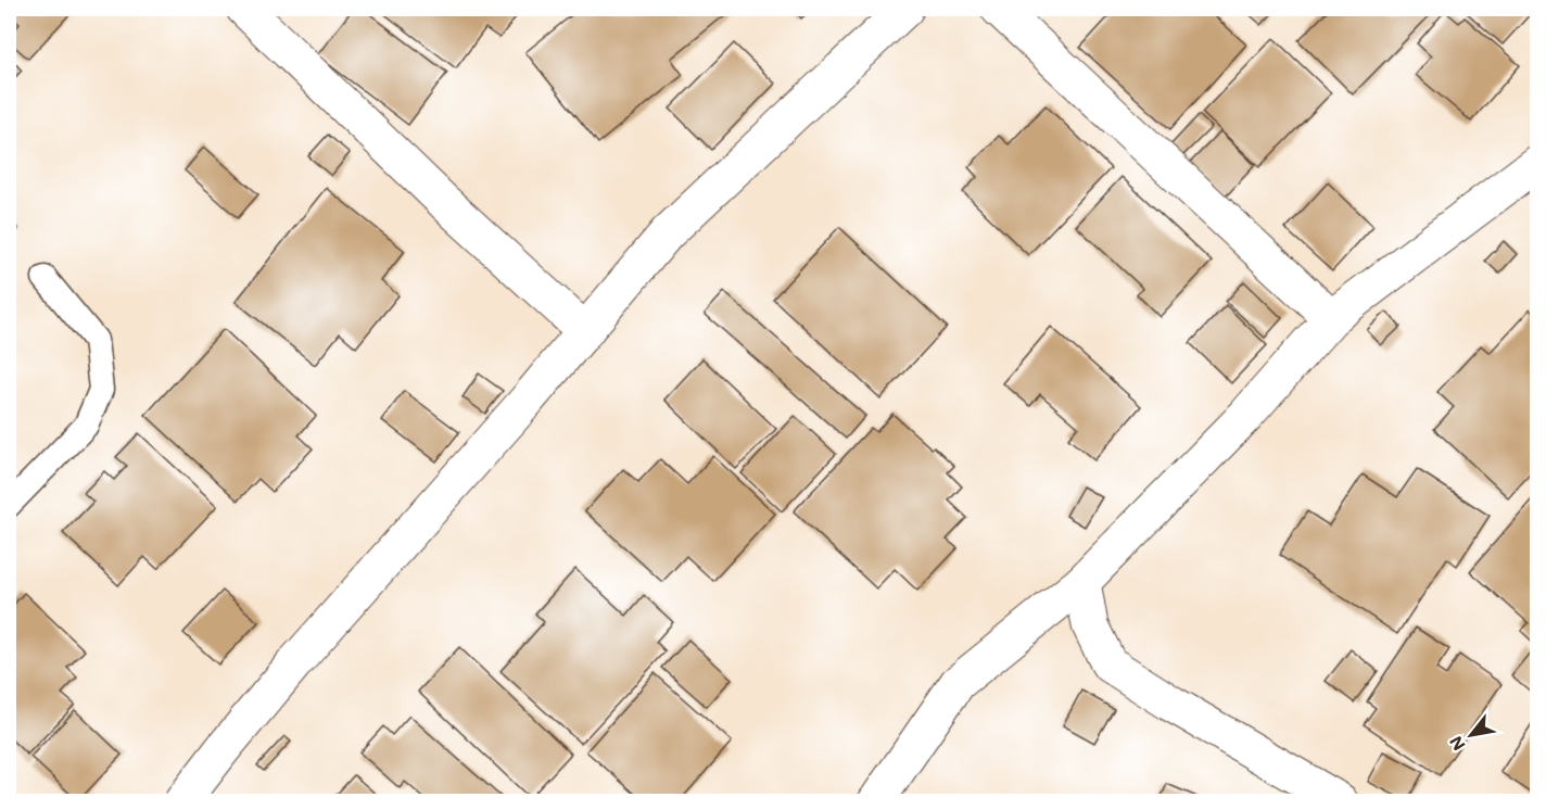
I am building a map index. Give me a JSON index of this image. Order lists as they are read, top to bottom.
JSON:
{
  "north": "bottom left"
}
